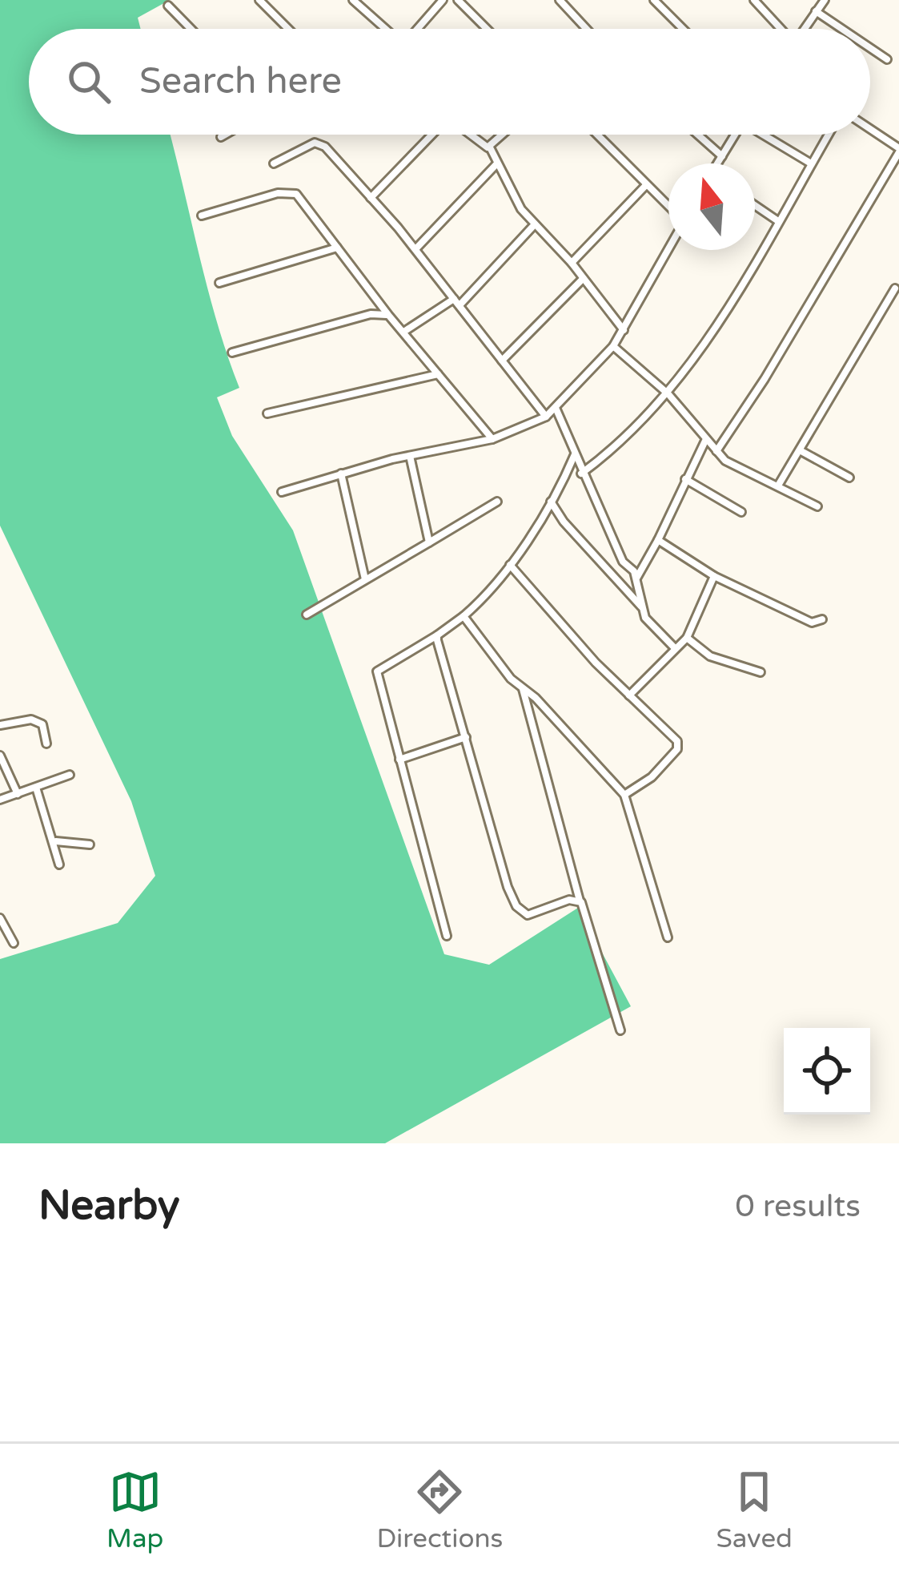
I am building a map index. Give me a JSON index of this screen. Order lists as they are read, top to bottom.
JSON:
{
  "north": "top",
  "page": {
    "search": "Search here",
    "heading": ["Nearby", "0 results"],
    "nav": ["Map", "Directions", "Saved"]
  }
}
